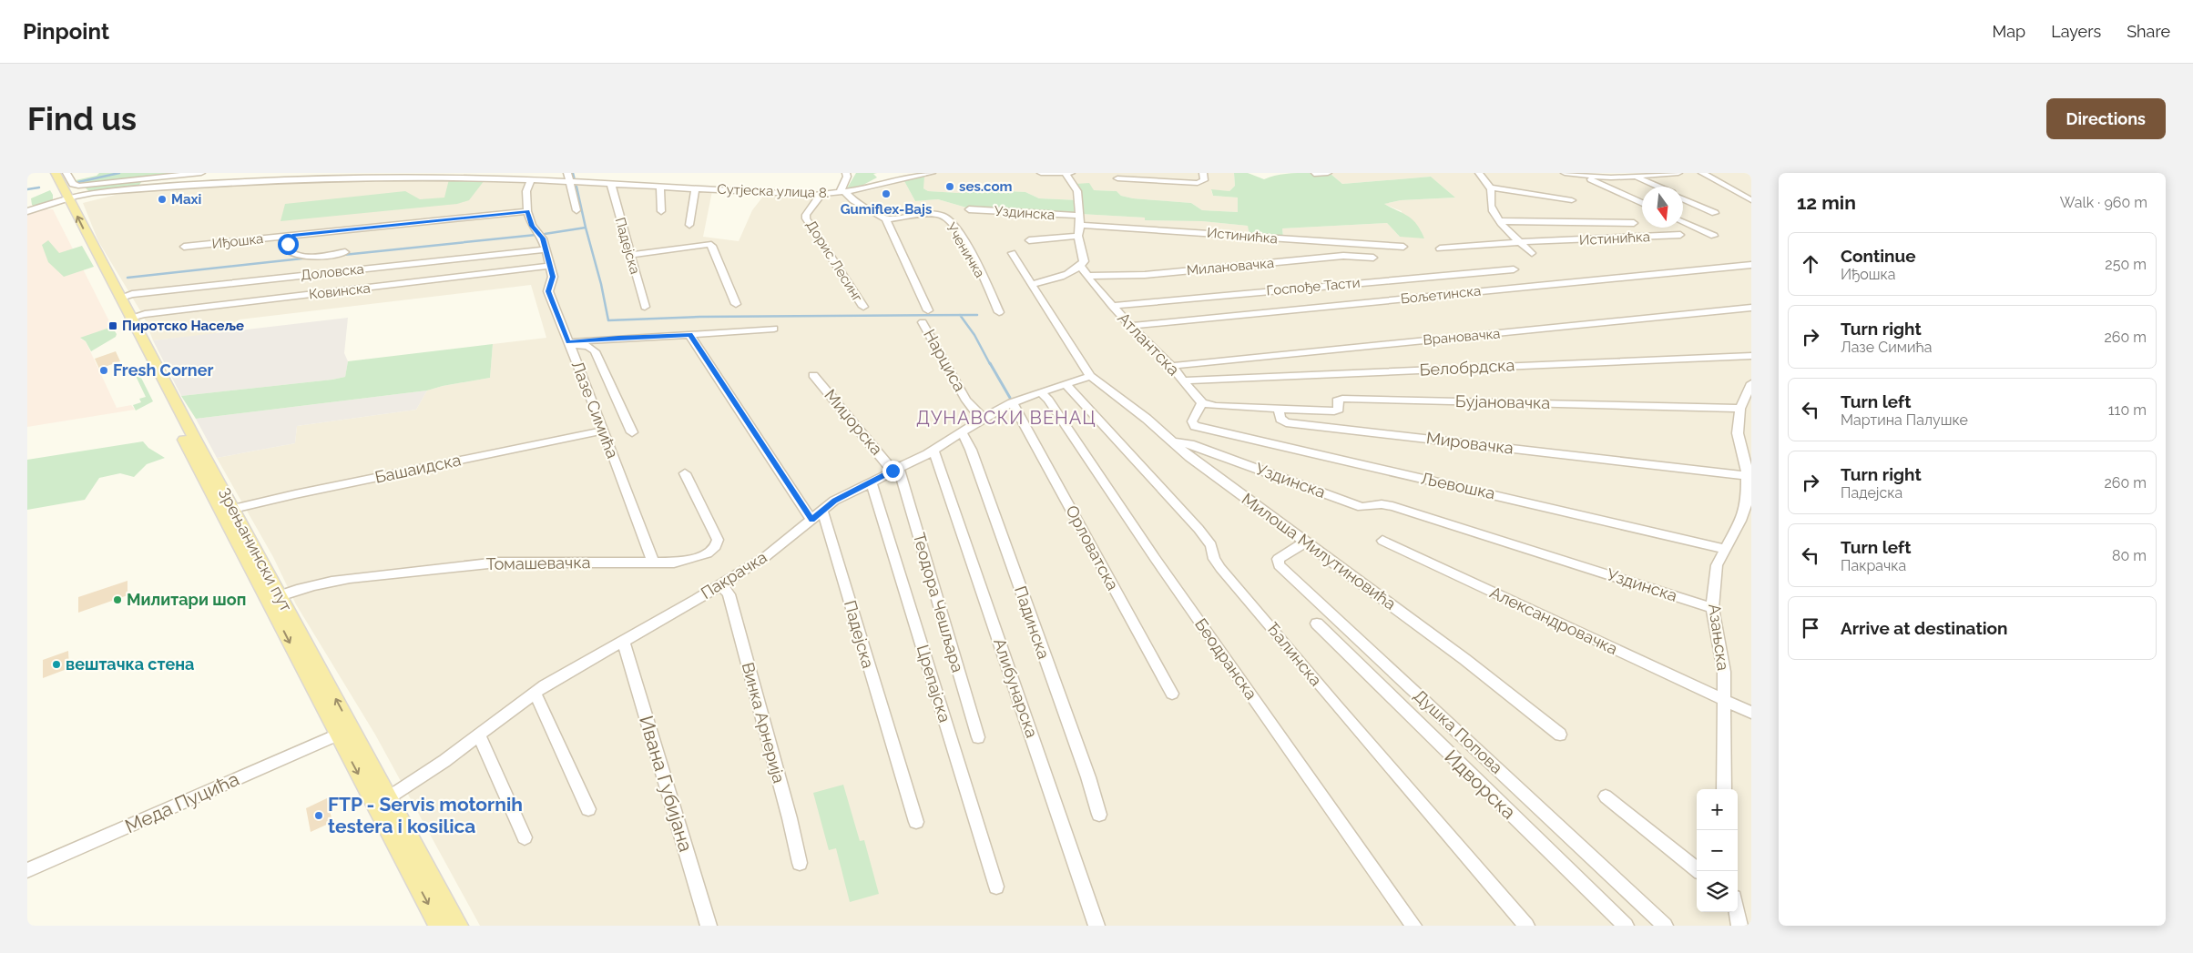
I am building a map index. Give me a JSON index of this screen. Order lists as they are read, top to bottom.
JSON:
{
  "streets": {
    "main road": ["Зрењанински пут"],
    "street": [
      "Сутјеска улица 8.",
      "Уздинска",
      "Истинићка",
      "Иђошка",
      "Падејска",
      "Ученичка",
      "Дорис Лесинг",
      "Милановачка",
      "Доловска",
      "Госпође Тасти",
      "Ковинска",
      "Бољетинска",
      "Врановачка",
      "Атлантска",
      "Нарциса",
      "Белобрдска",
      "Бујановачка",
      "Лазе Симића",
      "Миџорска",
      "Мировачка",
      "Башаидска",
      "Љевошка",
      "Орловатска",
      "Милоша Милутиновића",
      "Томашевачка",
      "Пакрачка",
      "Теодора Чешљара",
      "Александровачка",
      "Падинска",
      "Азањска",
      "Ђалинска",
      "Беодранска",
      "Црепајска",
      "Алибунарска",
      "Винка Арнерија",
      "Душка Попова",
      "Ивана Губијана",
      "Идворска",
      "Меда Пуцића"
    ]
  },
  "crossings": [
    ["Сутјеска улица 8.", "Падејска"],
    ["Сутјеска улица 8.", "Дорис Лесинг"],
    ["Сутјеска улица 8.", "Лазе Симића"],
    ["Сутјеска улица 8.", "Зрењанински пут"],
    ["Уздинска", "Истинићка"],
    ["Уздинска", "Атлантска"],
    ["Уздинска", "Милоша Милутиновића"],
    ["Уздинска", "Пакрачка"],
    ["Уздинска", "Азањска"],
    ["Иђошка", "Лазе Симића"],
    ["Падејска", "Пакрачка"],
    ["Милановачка", "Атлантска"],
    ["Доловска", "Лазе Симића"],
    ["Доловска", "Зрењанински пут"],
    ["Госпође Тасти", "Атлантска"],
    ["Ковинска", "Лазе Симића"],
    ["Ковинска", "Зрењанински пут"],
    ["Бољетинска", "Атлантска"],
    ["Врановачка", "Атлантска"],
    ["Атлантска", "Белобрдска"],
    ["Атлантска", "Љевошка"],
    ["Нарциса", "Пакрачка"],
    ["Бујановачка", "Мировачка"],
    ["Бујановачка", "Азањска"],
    ["Лазе Симића", "Башаидска"],
    ["Лазе Симића", "Томашевачка"],
    ["Миџорска", "Пакрачка"],
    ["Миџорска", "Теодора Чешљара"],
    ["Мировачка", "Азањска"],
    ["Башаидска", "Зрењанински пут"],
    ["Љевошка", "Азањска"],
    ["Орловатска", "Пакрачка"],
    ["Зрењанински пут", "Томашевачка"],
    ["Зрењанински пут", "Пакрачка"],
    ["Зрењанински пут", "Меда Пуцића"],
    ["Милоша Милутиновића", "Душка Попова"],
    ["Пакрачка", "Теодора Чешљара"],
    ["Пакрачка", "Падинска"],
    ["Пакрачка", "Ђалинска"],
    ["Пакрачка", "Беодранска"],
    ["Пакрачка", "Црепајска"],
    ["Пакрачка", "Алибунарска"],
    ["Пакрачка", "Винка Арнерија"],
    ["Пакрачка", "Ивана Губијана"],
    ["Александровачка", "Азањска"]
  ],
  "districts": ["ДУНАВСКИ ВЕНАЦ"],
  "places": {
    "other": [
      "ses.com",
      "Gumiflex-Bajs",
      "Maxi",
      "Fresh Corner",
      "Милитари шоп",
      "вештачка стена",
      "FTP - Servis motornih testera i kosilica"
    ],
    "transit": ["Пиротско Насеље"]
  },
  "north": "bottom",
  "page": {
    "header": "Pinpoint",
    "nav": ["Map", "Layers", "Share"],
    "buttons": "Directions",
    "title": "Find us",
    "heading": ["12 min", "Walk · 960 m"],
    "list": [
      ["Continue", "Иђошка", "250 m"],
      ["Turn right", "Лазе Симића", "260 m"],
      ["Turn left", "Мартина Палушке", "110 m"],
      ["Turn right", "Падејска", "260 m"],
      ["Turn left", "Пакрачка", "80 m"],
      "Arrive at destination"
    ],
    "map_buttons": ["+", "−"]
  }
}
